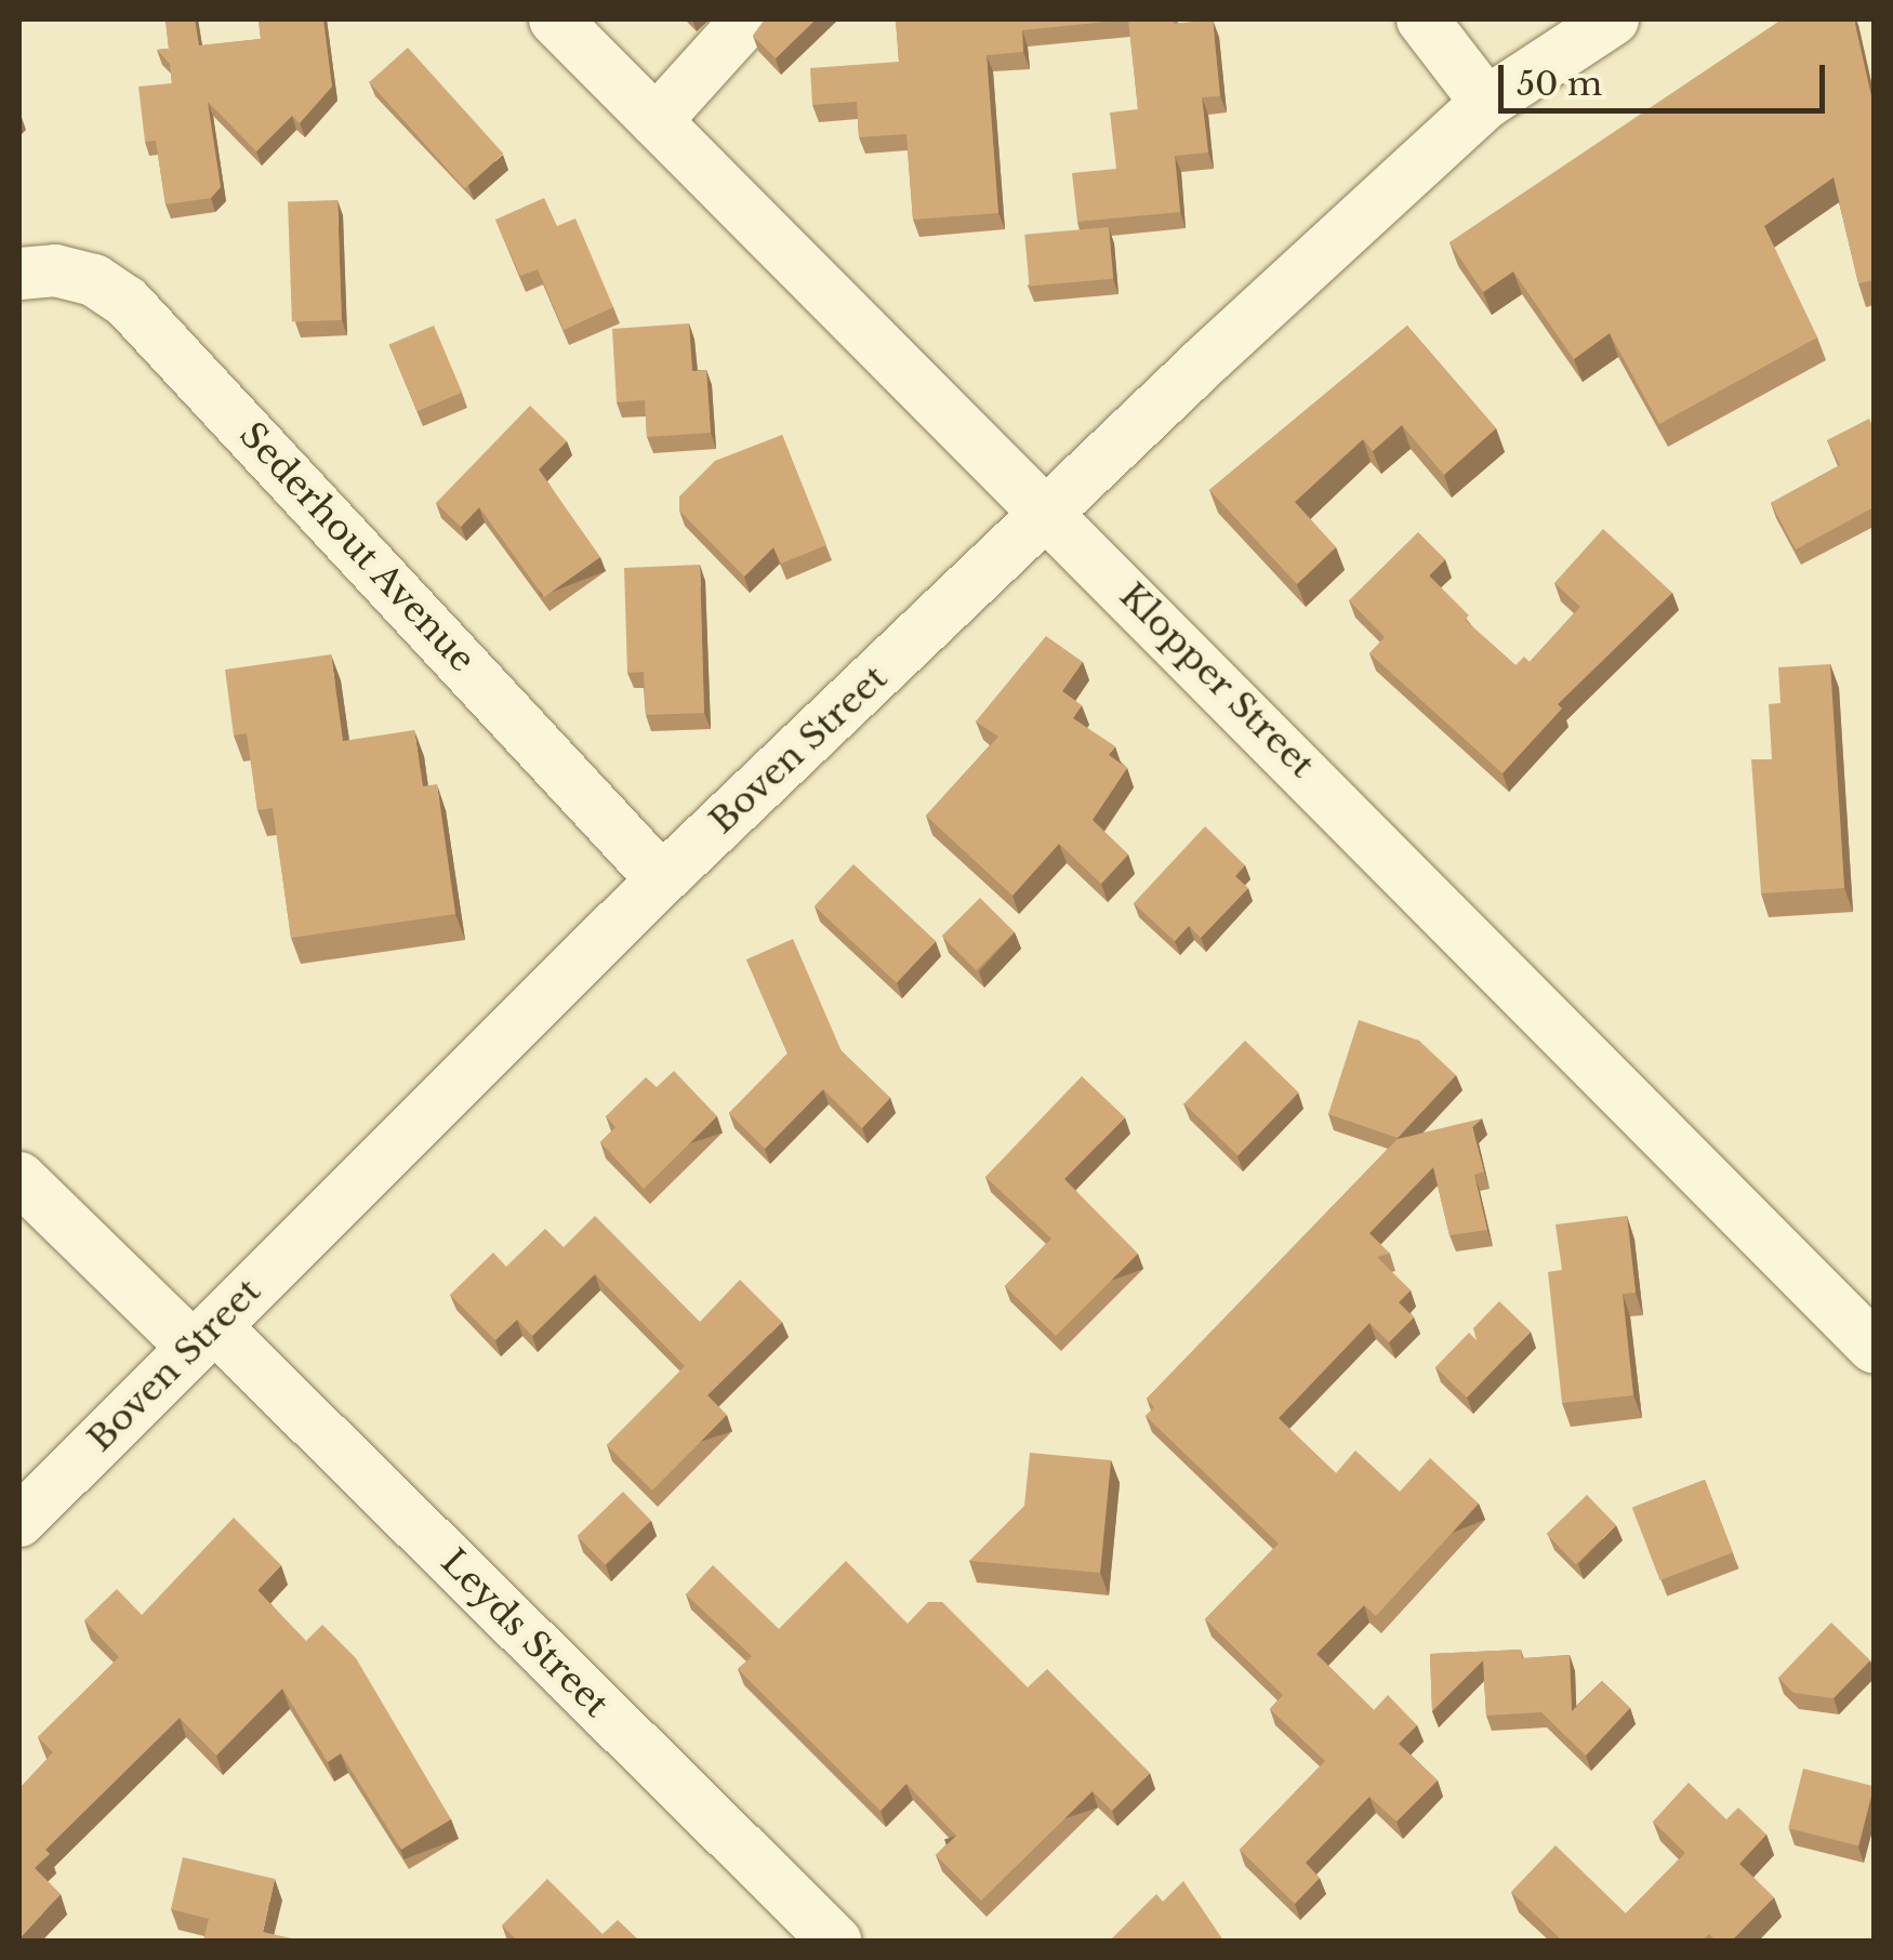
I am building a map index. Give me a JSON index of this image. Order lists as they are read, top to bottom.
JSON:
{
  "streets": {
    "street": [
      "Sederhout Avenue",
      "Klopper Street",
      "Boven Street",
      "Leyds Street"
    ]
  },
  "crossings": [
    ["Sederhout Avenue", "Boven Street"],
    ["Klopper Street", "Boven Street"],
    ["Boven Street", "Leyds Street"]
  ],
  "scale_bar": "50 m"
}
